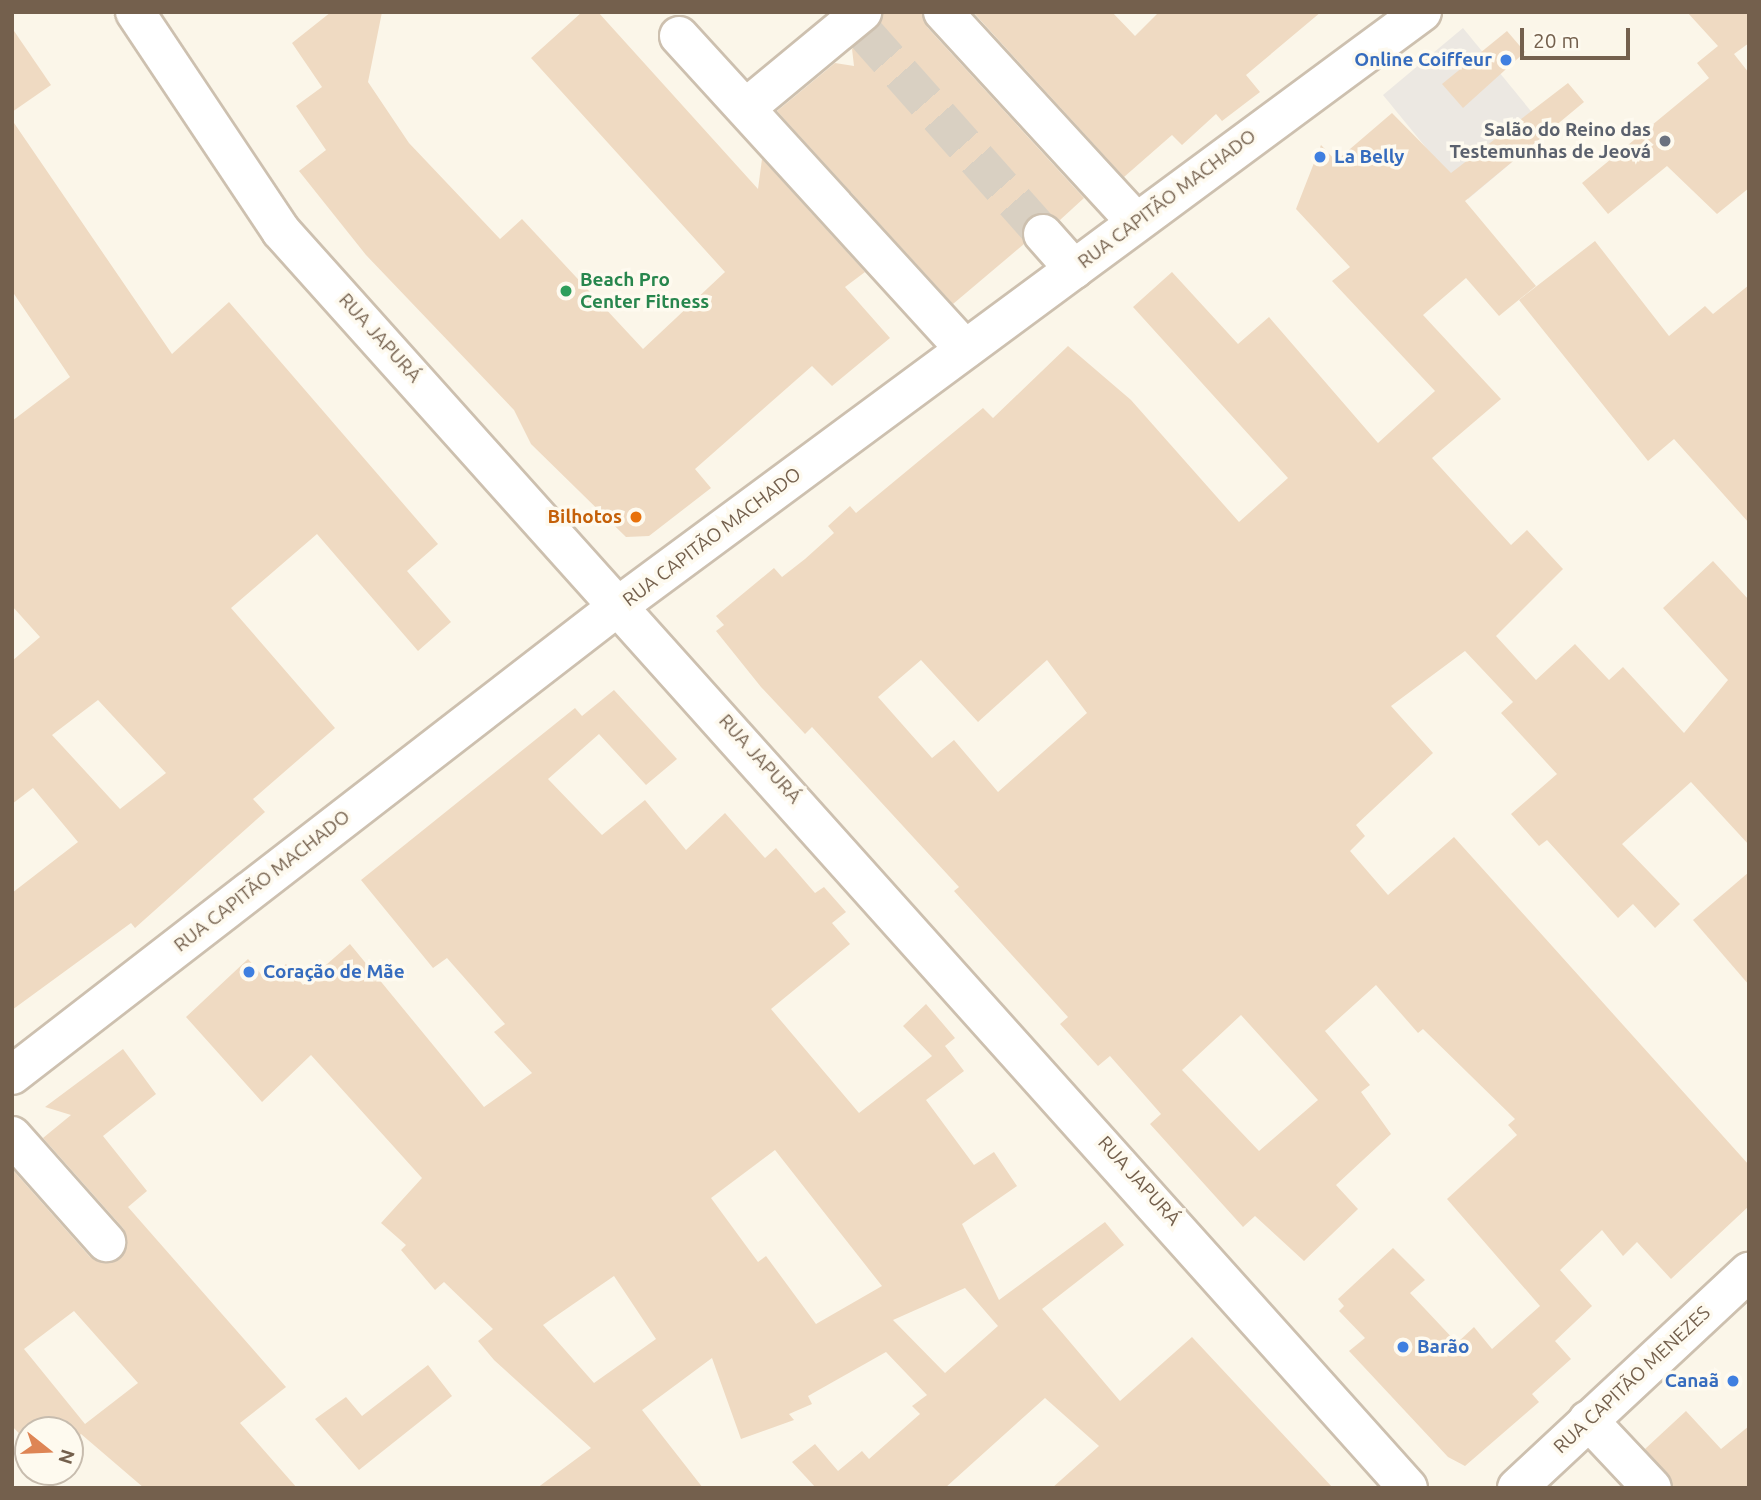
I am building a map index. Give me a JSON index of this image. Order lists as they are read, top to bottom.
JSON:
{
  "streets": {
    "street": ["RUA CAPITÃO MACHADO", "RUA JAPURÁ", "RUA CAPITÃO MENEZES"]
  },
  "crossings": [
    ["RUA CAPITÃO MACHADO", "RUA JAPURÁ"]
  ],
  "places": [
    "Online Coiffeur",
    "Salão do Reino das Testemunhas de Jeová",
    "La Belly",
    "Beach Pro Center Fitness",
    "Bilhotos",
    "Coração de Mãe",
    "Barão",
    "Canaã"
  ],
  "scale_bar": "20 m",
  "north": "right"
}
